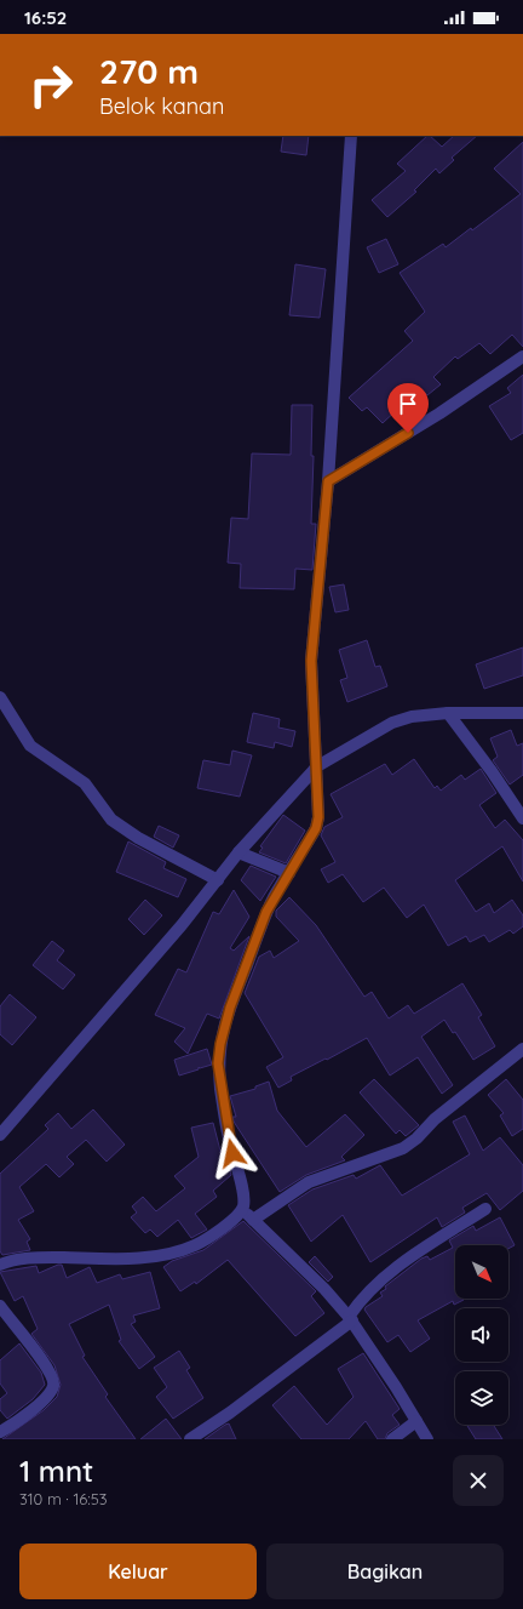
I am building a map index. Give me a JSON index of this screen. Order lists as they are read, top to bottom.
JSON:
{
  "north": "bottom right",
  "page": {
    "status": "16:52",
    "turn": ["270 m", "Belok kanan"],
    "heading": ["1 mnt", "310 m · 16:53"],
    "buttons": ["Keluar", "Bagikan"]
  }
}
